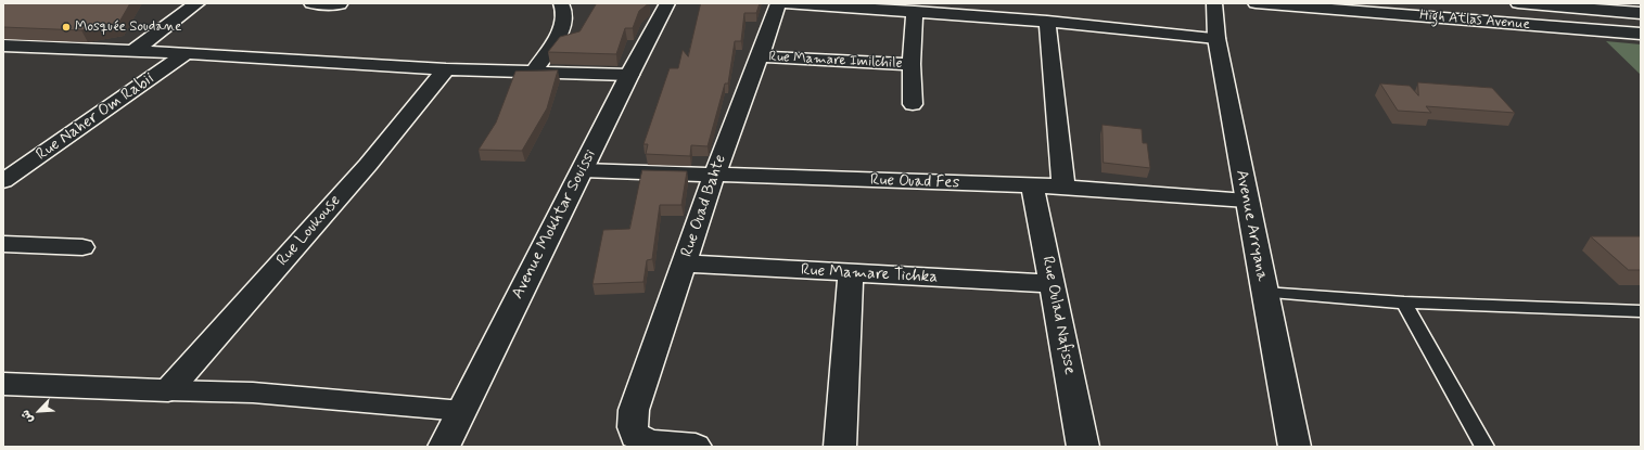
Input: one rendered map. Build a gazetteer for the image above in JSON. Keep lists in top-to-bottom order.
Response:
{
  "streets": {
    "street": [
      "High Atlas Avenue",
      "Rue Mamare Imilchile",
      "Rue Naher Om Rabii",
      "Rue Ouad Fes",
      "Rue Ouad Bahte",
      "Avenue Mokhtar Souissi",
      "Avenue Arryana",
      "Rue Loukouse",
      "Rue Mamare Tichka",
      "Rue Oulad Nafisse"
    ]
  },
  "crossings": [
    ["Rue Mamare Imilchile", "Rue Ouad Bahte"],
    ["Rue Ouad Fes", "Rue Ouad Bahte"],
    ["Rue Ouad Fes", "Avenue Mokhtar Souissi"],
    ["Rue Ouad Fes", "Avenue Arryana"],
    ["Rue Ouad Fes", "Rue Oulad Nafisse"],
    ["Rue Ouad Bahte", "Rue Mamare Tichka"],
    ["Rue Mamare Tichka", "Rue Oulad Nafisse"]
  ],
  "places": ["Mosquée Soudane"],
  "north": "bottom left"
}
